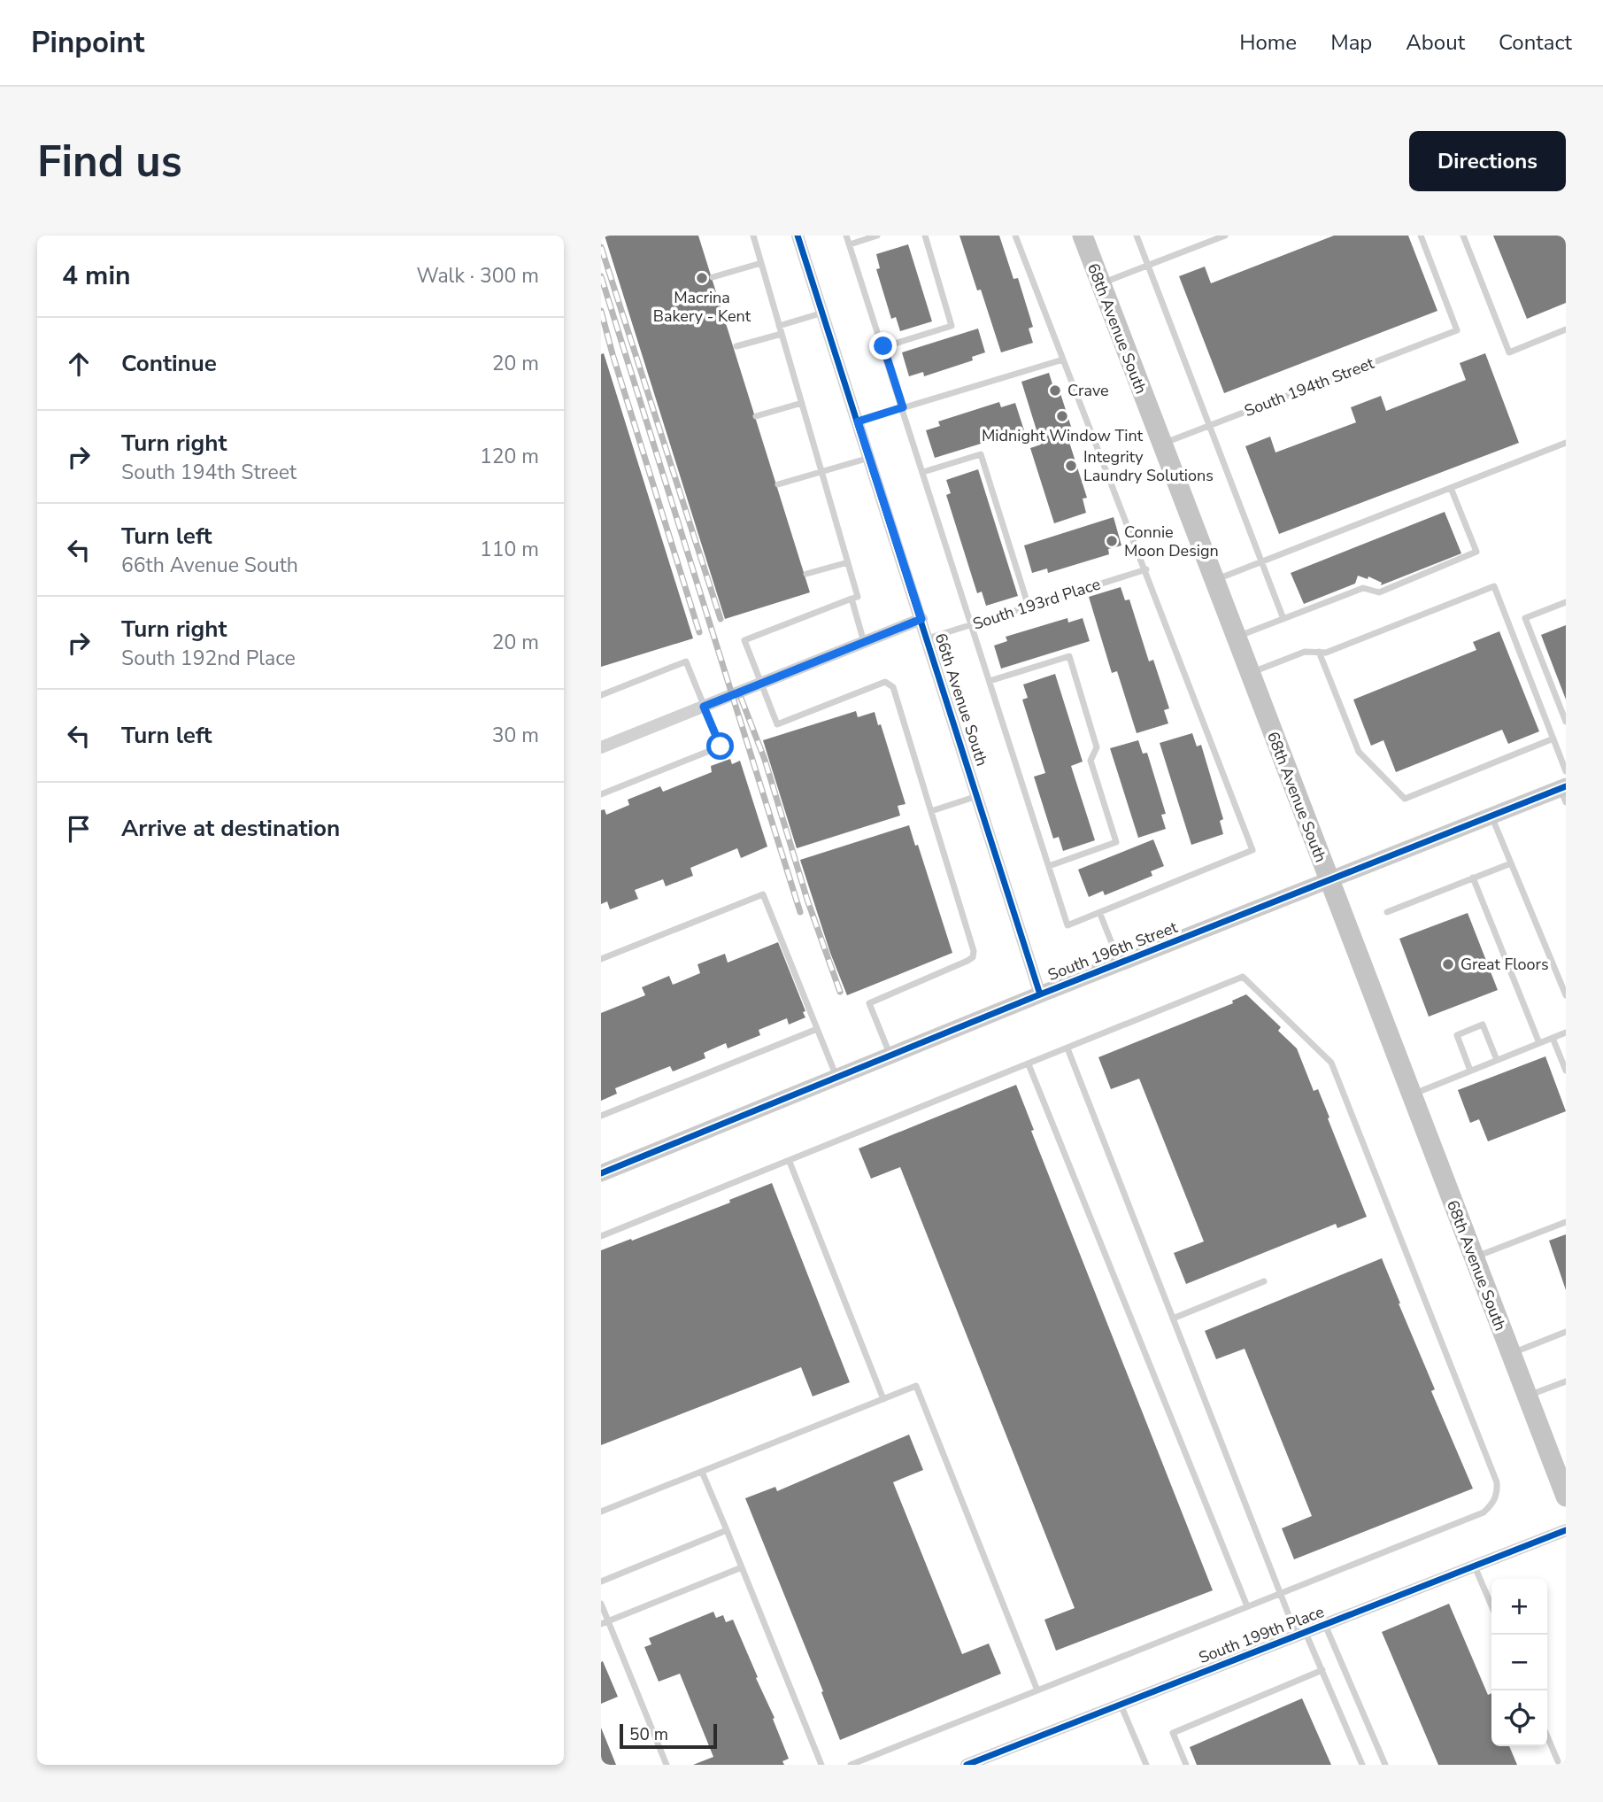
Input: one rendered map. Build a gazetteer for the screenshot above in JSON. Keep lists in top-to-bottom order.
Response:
{
  "streets": {
    "main road": ["68th Avenue South", "South 196th Street"],
    "street": ["66th Avenue South", "South 199th Place"],
    "lane": ["South 194th Street", "South 193rd Place"]
  },
  "crossings": [
    ["68th Avenue South", "South 194th Street"],
    ["68th Avenue South", "South 196th Street"],
    ["South 193rd Place", "66th Avenue South"],
    ["66th Avenue South", "South 196th Street"]
  ],
  "places": [
    "Macrina Bakery - Kent",
    "Crave",
    "Midnight Window Tint",
    "Integrity Laundry Solutions",
    "Connie Moon Design",
    "Great Floors"
  ],
  "scale_bar": "50 m",
  "page": {
    "header": "Pinpoint",
    "nav": [
      "Home",
      "Map",
      "About",
      "Contact"
    ],
    "buttons": "Directions",
    "title": "Find us",
    "heading": ["4 min", "Walk · 300 m"],
    "list": [
      ["Continue", "20 m"],
      ["Turn right", "South 194th Street", "120 m"],
      ["Turn left", "66th Avenue South", "110 m"],
      ["Turn right", "South 192nd Place", "20 m"],
      ["Turn left", "30 m"],
      "Arrive at destination"
    ],
    "map_buttons": ["+", "−"],
    "scale": "50 m"
  }
}
